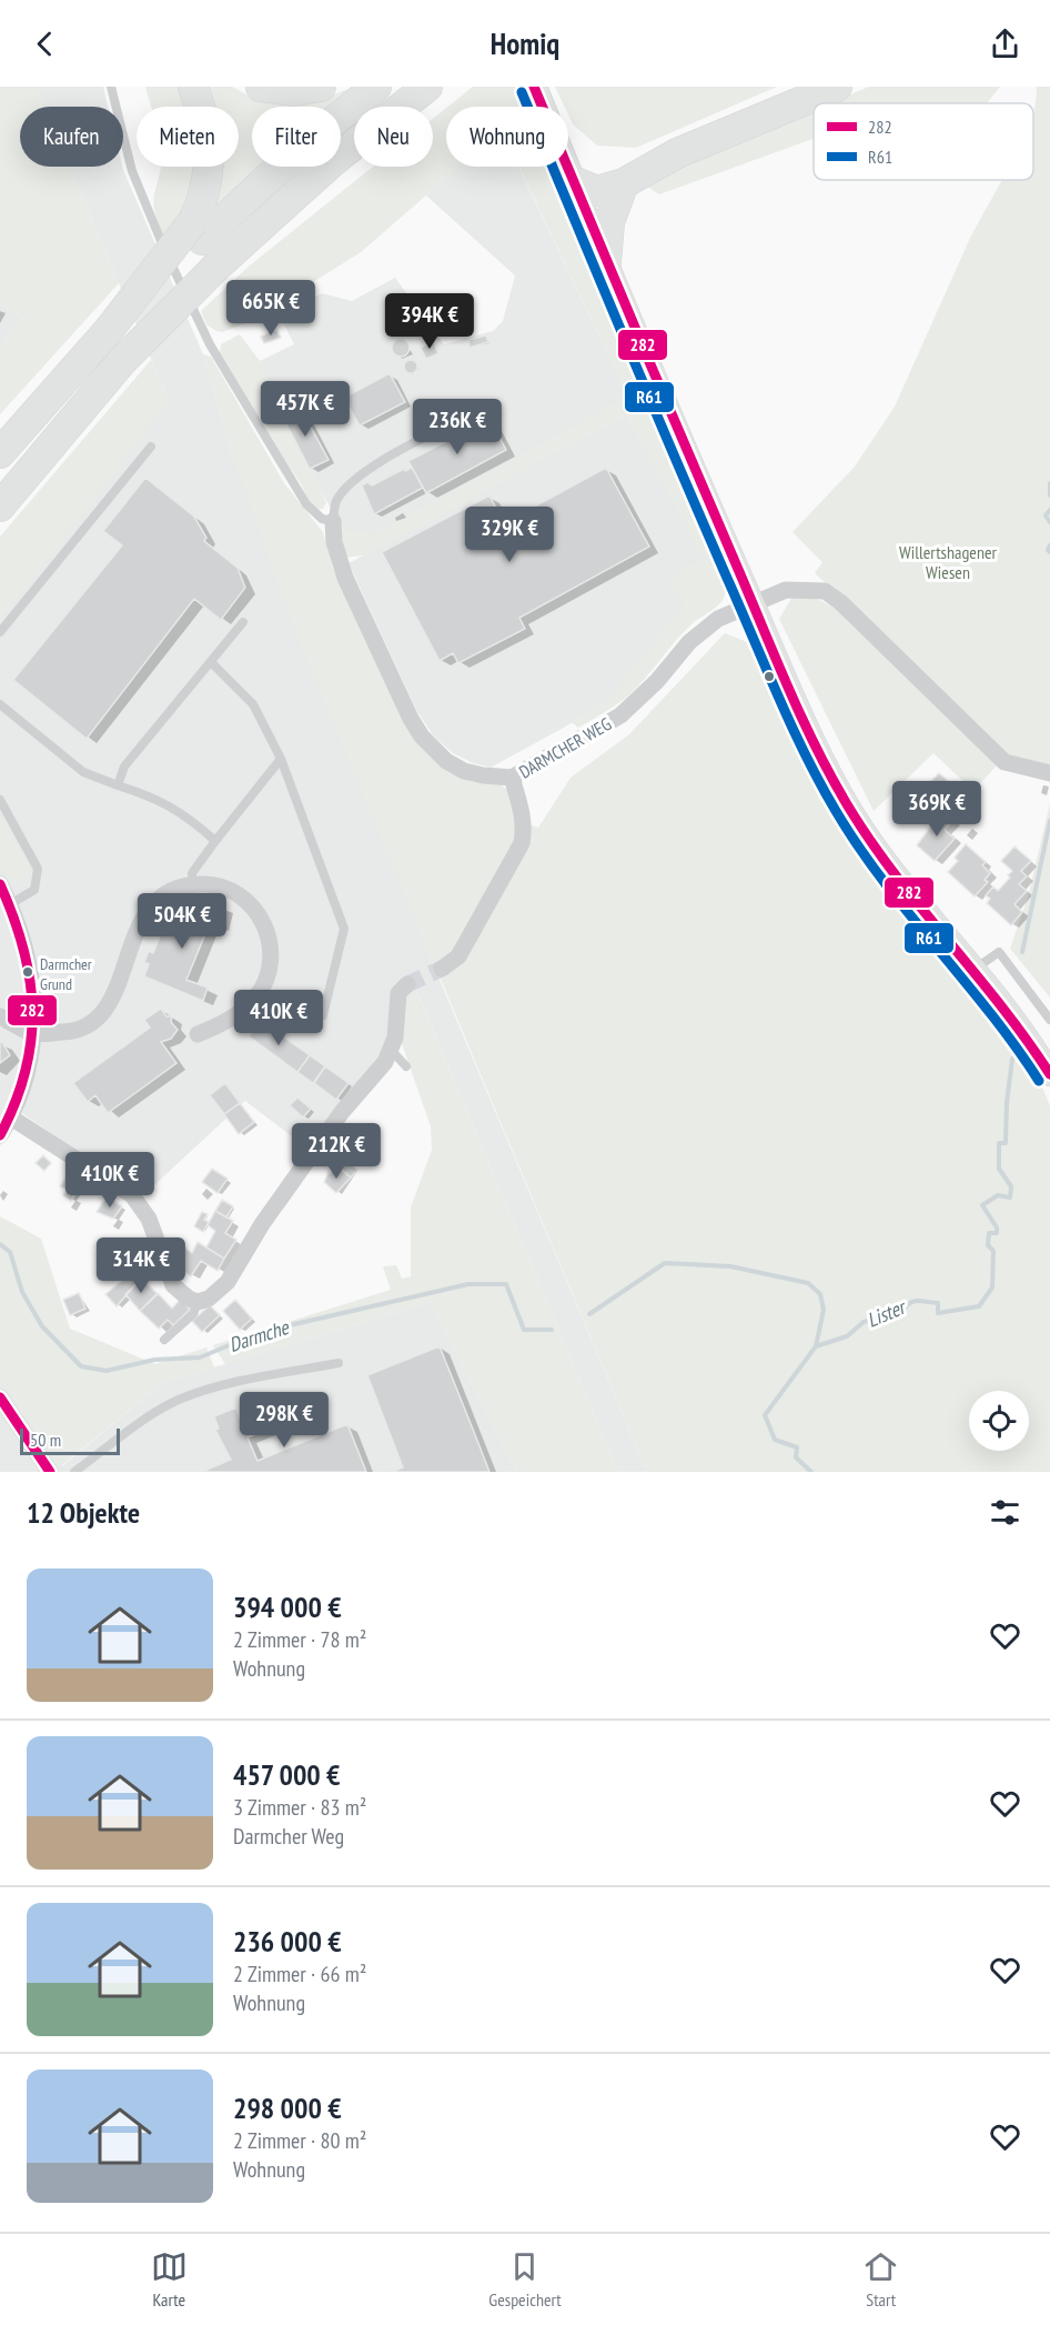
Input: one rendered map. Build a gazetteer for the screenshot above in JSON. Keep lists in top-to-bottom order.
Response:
{
  "streets": {
    "street": ["DARMCHER WEG"]
  },
  "water": ["Lister", "Darmche"],
  "parks": ["Willertshagener Wiesen"],
  "places": ["Darmcher Grund"],
  "lines": ["transit line 282", "transit line R61"],
  "legend": ["282", "R61"],
  "scale_bar": "50 m",
  "page": {
    "header": "Homiq",
    "chip": [
      "Kaufen",
      "Mieten",
      "Filter",
      "Neu",
      "Wohnung"
    ],
    "price": [
      "665K €",
      "394K €",
      "457K €",
      "236K €",
      "329K €",
      "369K €",
      "504K €",
      "410K €",
      "212K €",
      "410K €",
      "314K €",
      "298K €"
    ],
    "scale": "50 m",
    "heading": "12 Objekte",
    "list": [
      {
        "name": "394 000 €",
        "note": "2 Zimmer · 78 m² · Wohnung"
      },
      {
        "name": "457 000 €",
        "note": "3 Zimmer · 83 m² · Darmcher Weg"
      },
      {
        "name": "236 000 €",
        "note": "2 Zimmer · 66 m² · Wohnung"
      },
      {
        "name": "298 000 €",
        "note": "2 Zimmer · 80 m² · Wohnung"
      }
    ],
    "tabs": ["Karte", "Gespeichert", "Start"]
  }
}
